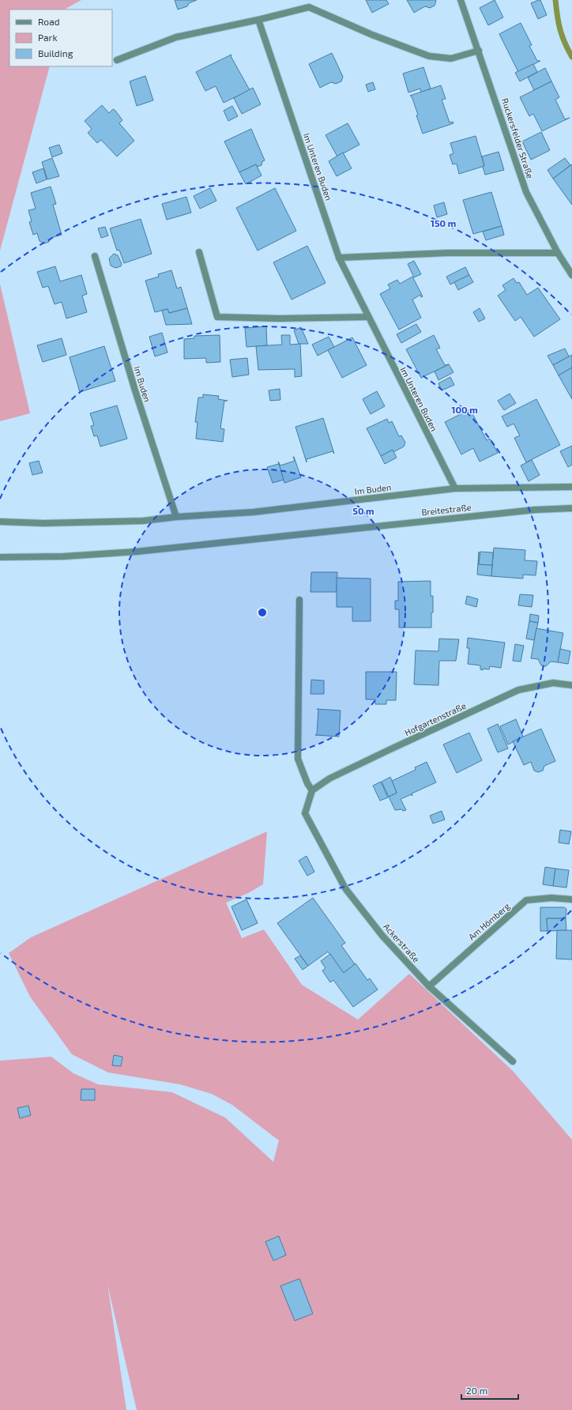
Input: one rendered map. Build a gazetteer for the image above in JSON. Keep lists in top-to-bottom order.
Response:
{
  "streets": {
    "street": [
      "Ruckersfelder Straße",
      "Im Unteren Buden",
      "Im Buden",
      "Breitestraße",
      "Hofgartenstraße",
      "Am Hömberg",
      "Ackerstraße"
    ]
  },
  "crossings": [
    ["Im Unteren Buden", "Im Buden"],
    ["Hofgartenstraße", "Ackerstraße"],
    ["Am Hömberg", "Ackerstraße"]
  ],
  "legend": ["Road", "Park", "Building"],
  "scale_bar": "20 m",
  "rings": ["150 m", "100 m", "50 m"]
}
